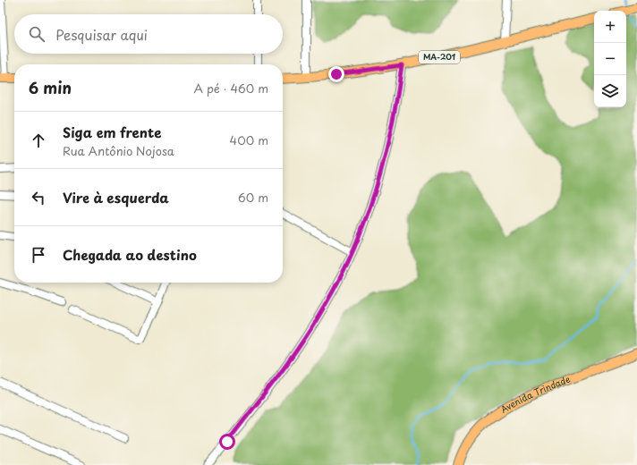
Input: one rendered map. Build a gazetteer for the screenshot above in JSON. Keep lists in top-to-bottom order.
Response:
{
  "streets": {
    "main road": ["MA-201", "Avenida Trindade"]
  },
  "page": {
    "map_buttons": ["+", "−"],
    "search": "Pesquisar aqui",
    "heading": ["6 min", "A pé · 460 m"],
    "list": [
      ["Siga em frente", "Rua Antônio Nojosa", "400 m"],
      ["Vire à esquerda", "60 m"],
      "Chegada ao destino"
    ]
  }
}
